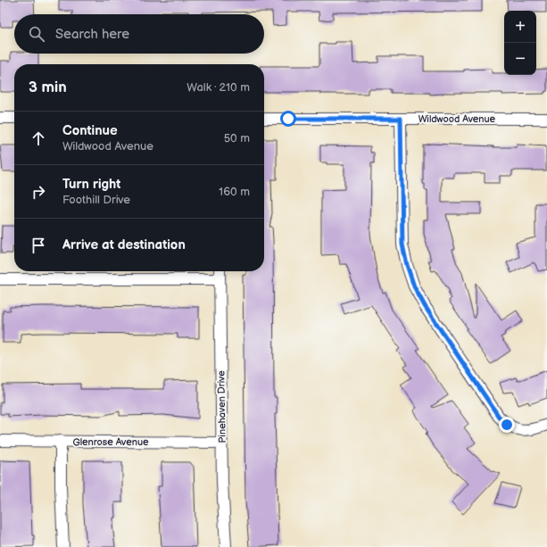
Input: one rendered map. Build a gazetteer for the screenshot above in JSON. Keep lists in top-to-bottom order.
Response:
{
  "streets": {
    "street": ["Wildwood Avenue", "Pinehaven Drive", "Glenrose Avenue"]
  },
  "crossings": [
    ["Pinehaven Drive", "Glenrose Avenue"]
  ],
  "page": {
    "map_buttons": ["+", "−"],
    "search": "Search here",
    "heading": ["3 min", "Walk · 210 m"],
    "list": [
      ["Continue", "Wildwood Avenue", "50 m"],
      ["Turn right", "Foothill Drive", "160 m"],
      "Arrive at destination"
    ]
  }
}
